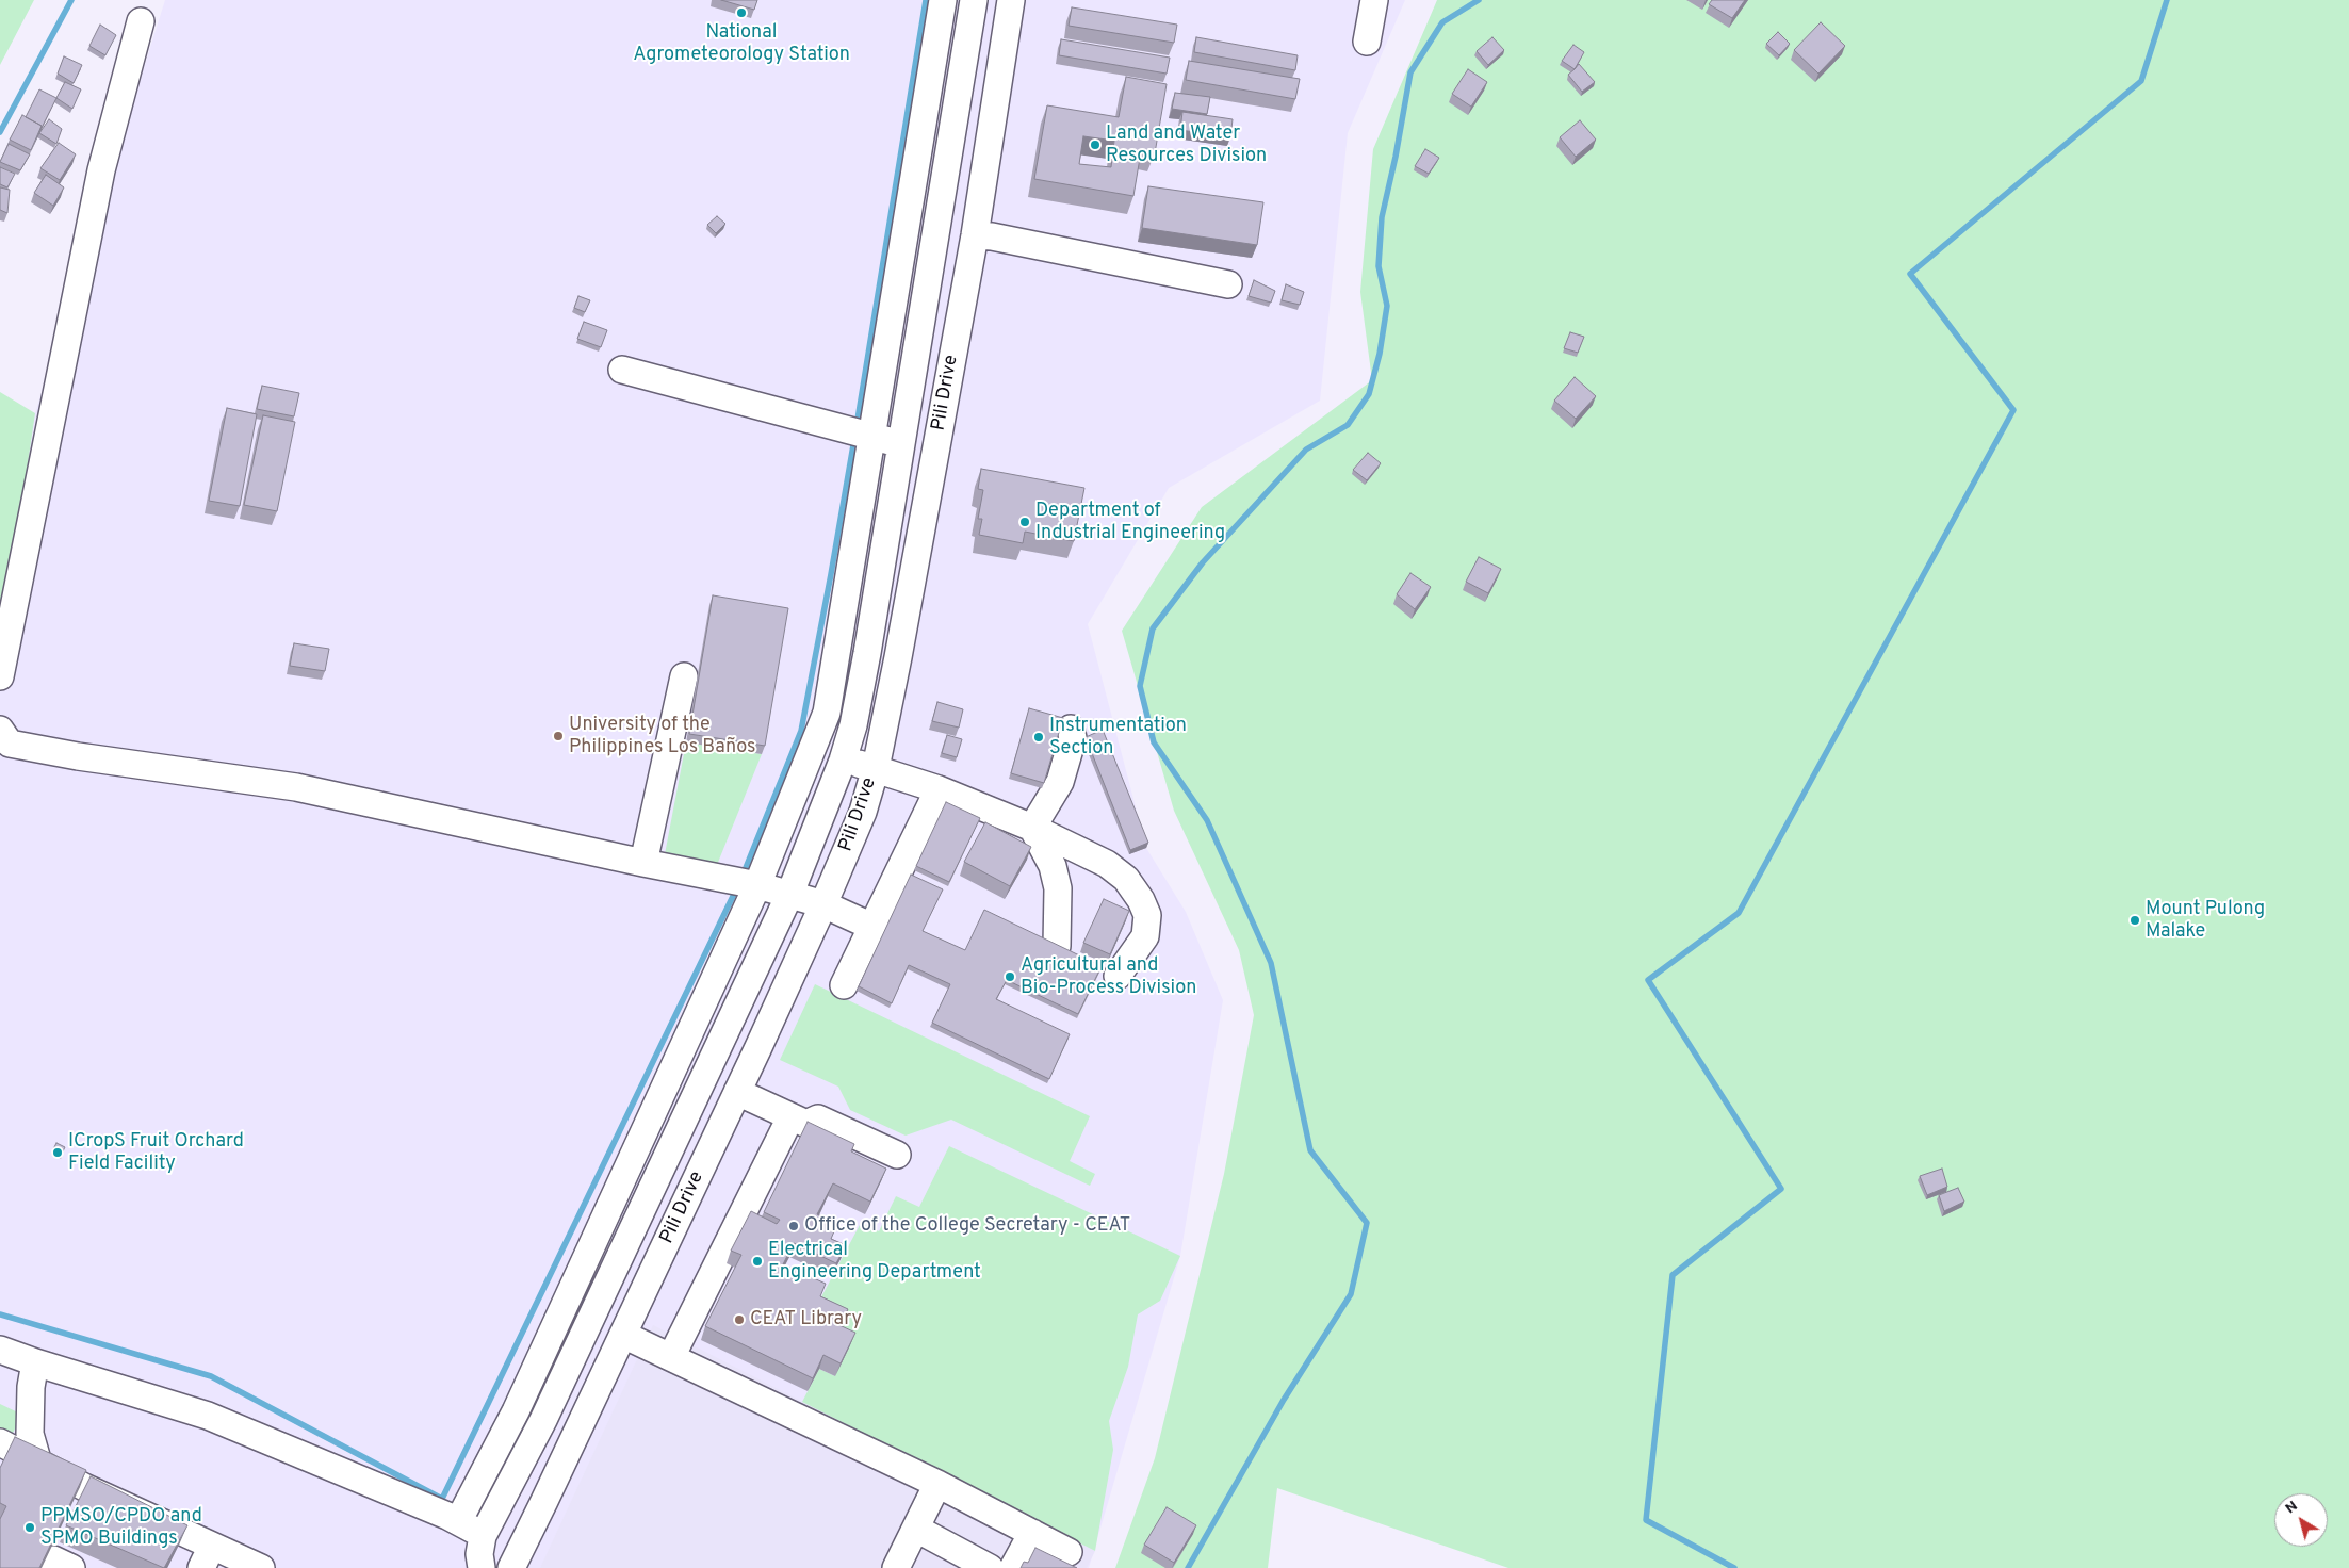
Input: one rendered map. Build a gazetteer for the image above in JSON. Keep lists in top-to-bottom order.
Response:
{
  "streets": {
    "street": ["Pili Drive"]
  },
  "places": [
    "National Agrometeorology Station",
    "Land and Water Resources Division",
    "Department of Industrial Engineering",
    "University of the Philippines Los Baños",
    "Instrumentation Section",
    "Mount Pulong Malake",
    "Agricultural and Bio-Process Division",
    "ICropS Fruit Orchard Field Facility",
    "Office of the College Secretary - CEAT",
    "Electrical Engineering Department",
    "CEAT Library",
    "PPMSO/CPDO and SPMO Buildings"
  ],
  "north": "top left"
}
